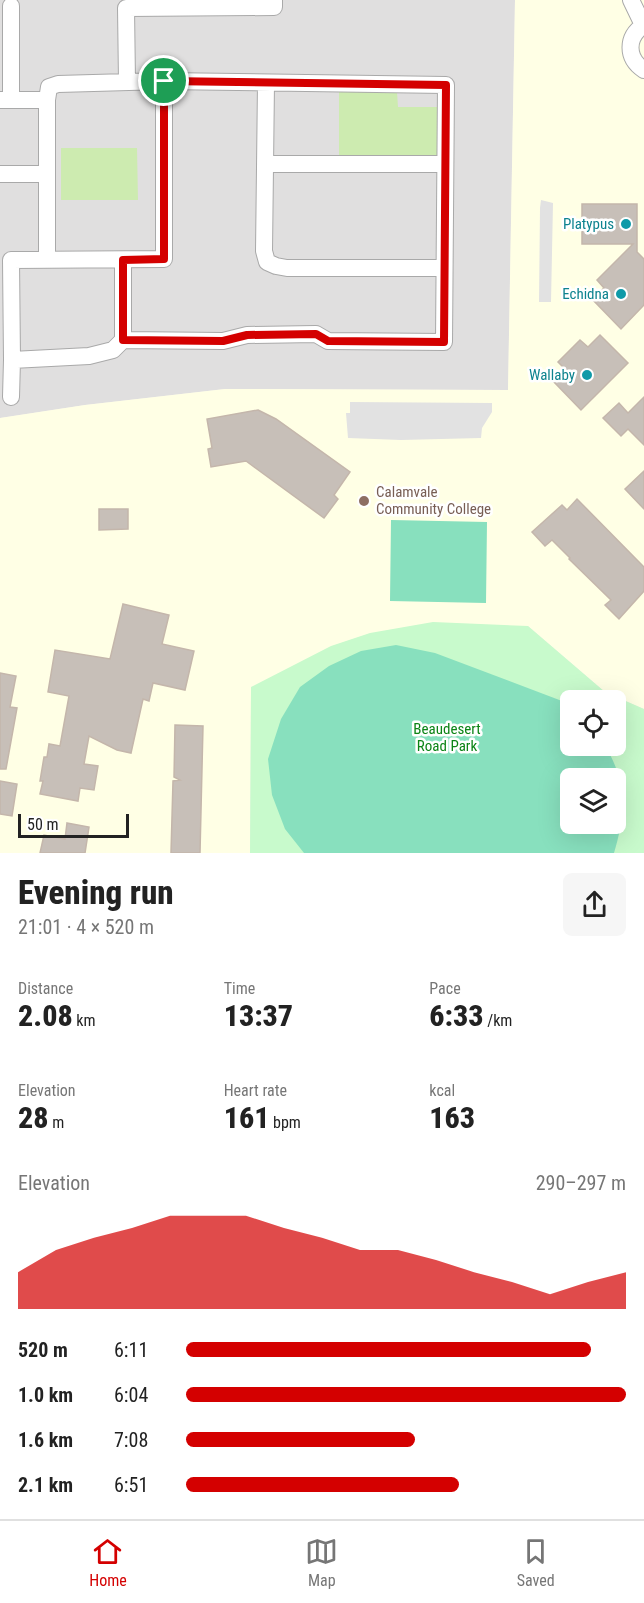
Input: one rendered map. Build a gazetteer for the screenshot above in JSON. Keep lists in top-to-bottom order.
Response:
{
  "parks": ["Beaudesert Road Park"],
  "places": [
    "Platypus",
    "Echidna",
    "Wallaby",
    "Calamvale Community College"
  ],
  "scale_bar": "50 m",
  "page": {
    "scale": "50 m",
    "heading": ["Evening run", "21:01 · 4 × 520 m"],
    "stats": [
      ["Distance", "2.08 km"],
      ["Time", "13:37"],
      ["Pace", "6:33 /km"],
      ["Elevation", "28 m"],
      ["Heart rate", "161 bpm"],
      ["kcal", "163"]
    ],
    "chart": ["Elevation", "290–297 m"],
    "list": [
      {
        "name": "520 m",
        "note": "6:11"
      },
      {
        "name": "1.0 km",
        "note": "6:04"
      },
      {
        "name": "1.6 km",
        "note": "7:08"
      },
      {
        "name": "2.1 km",
        "note": "6:51"
      }
    ],
    "tabs": ["Home", "Map", "Saved"]
  }
}
